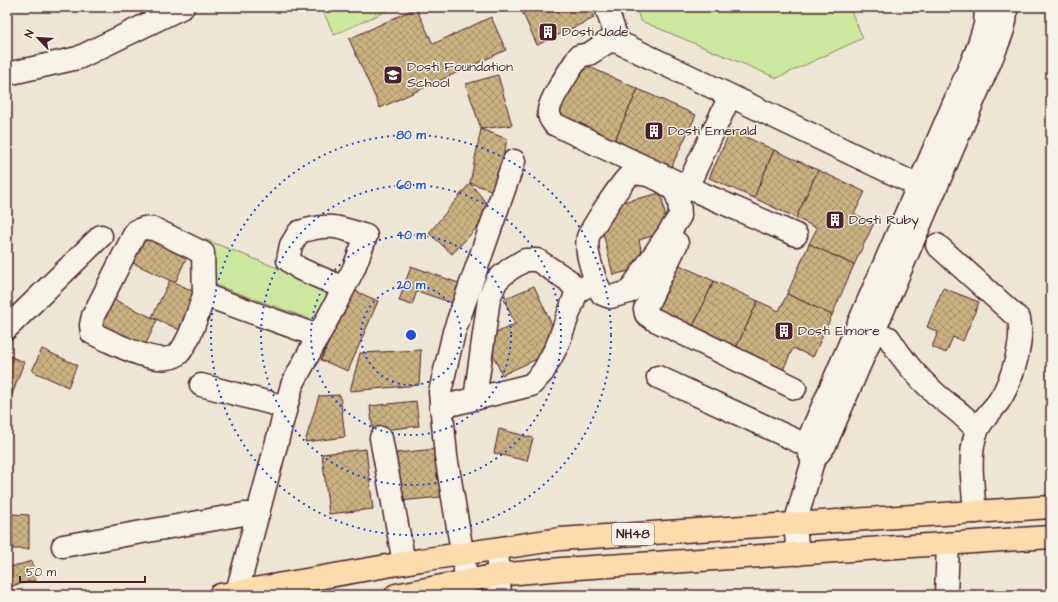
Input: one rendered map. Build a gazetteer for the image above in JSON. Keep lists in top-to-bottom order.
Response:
{
  "streets": {
    "highway": ["NH48"]
  },
  "places": {
    "building": [
      "Dosti Jade",
      "Dosti Emerald",
      "Dosti Ruby",
      "Dosti Elmore"
    ],
    "school or university": ["Dosti Foundation School"]
  },
  "scale_bar": "50 m",
  "north": "top left",
  "rings": [
    "80 m",
    "60 m",
    "40 m",
    "20 m"
  ]
}
